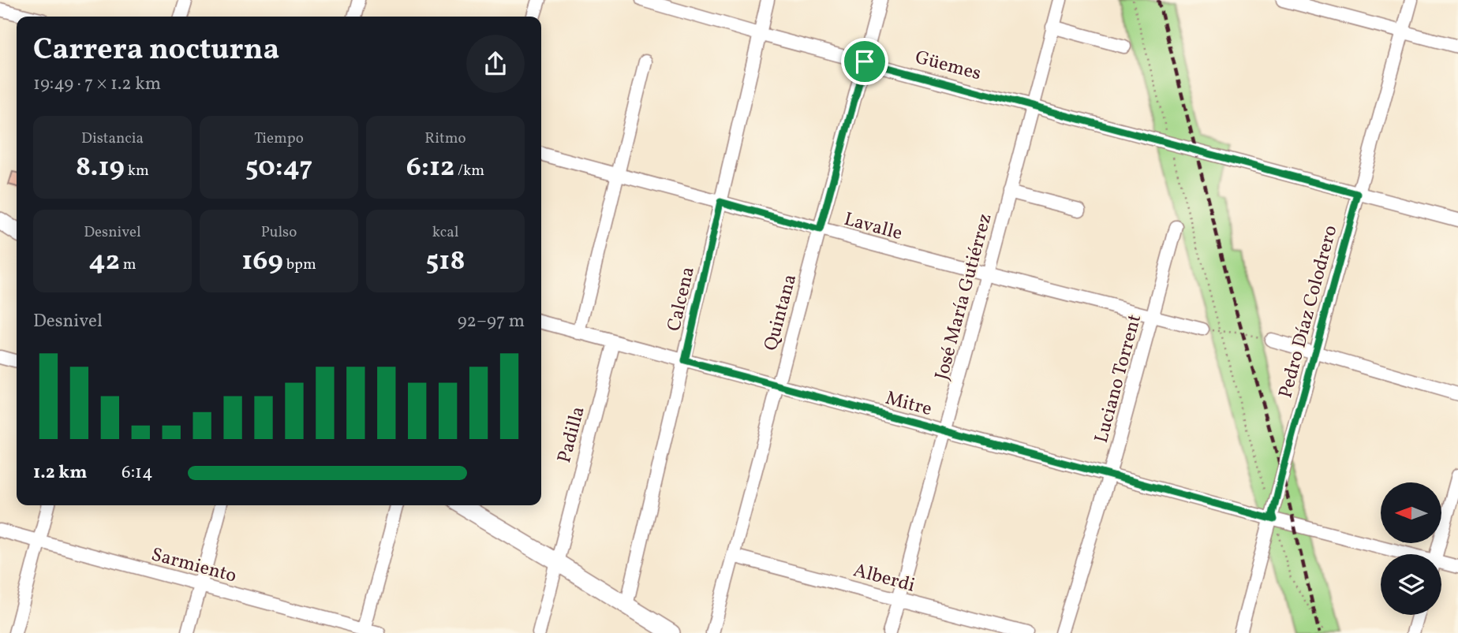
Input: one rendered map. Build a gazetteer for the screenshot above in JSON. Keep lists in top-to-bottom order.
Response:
{
  "streets": {
    "street": [
      "Güemes",
      "Lavalle",
      "José María Gutiérrez",
      "Calcena",
      "Pedro Díaz Colodrero",
      "Quintana",
      "Luciano Torrent",
      "Mitre",
      "Padilla",
      "Sarmiento",
      "Alberdi"
    ]
  },
  "crossings": [
    ["Güemes", "José María Gutiérrez"],
    ["Güemes", "Calcena"],
    ["Güemes", "Pedro Díaz Colodrero"],
    ["Güemes", "Quintana"],
    ["Lavalle", "José María Gutiérrez"],
    ["Lavalle", "Calcena"],
    ["Lavalle", "Quintana"],
    ["Lavalle", "Luciano Torrent"],
    ["José María Gutiérrez", "Mitre"],
    ["José María Gutiérrez", "Alberdi"],
    ["Calcena", "Mitre"],
    ["Pedro Díaz Colodrero", "Mitre"],
    ["Quintana", "Mitre"],
    ["Quintana", "Alberdi"],
    ["Luciano Torrent", "Mitre"],
    ["Mitre", "Padilla"]
  ],
  "north": "left",
  "page": {
    "heading": ["Carrera nocturna", "19:49 · 7 × 1.2 km"],
    "stats": [
      ["Distancia", "8.19 km"],
      ["Tiempo", "50:47"],
      ["Ritmo", "6:12 /km"],
      ["Desnivel", "42 m"],
      ["Pulso", "169 bpm"],
      ["kcal", "518"]
    ],
    "chart": ["Desnivel", "92–97 m"],
    "list": [
      {
        "name": "1.2 km",
        "note": "6:14"
      }
    ]
  }
}
